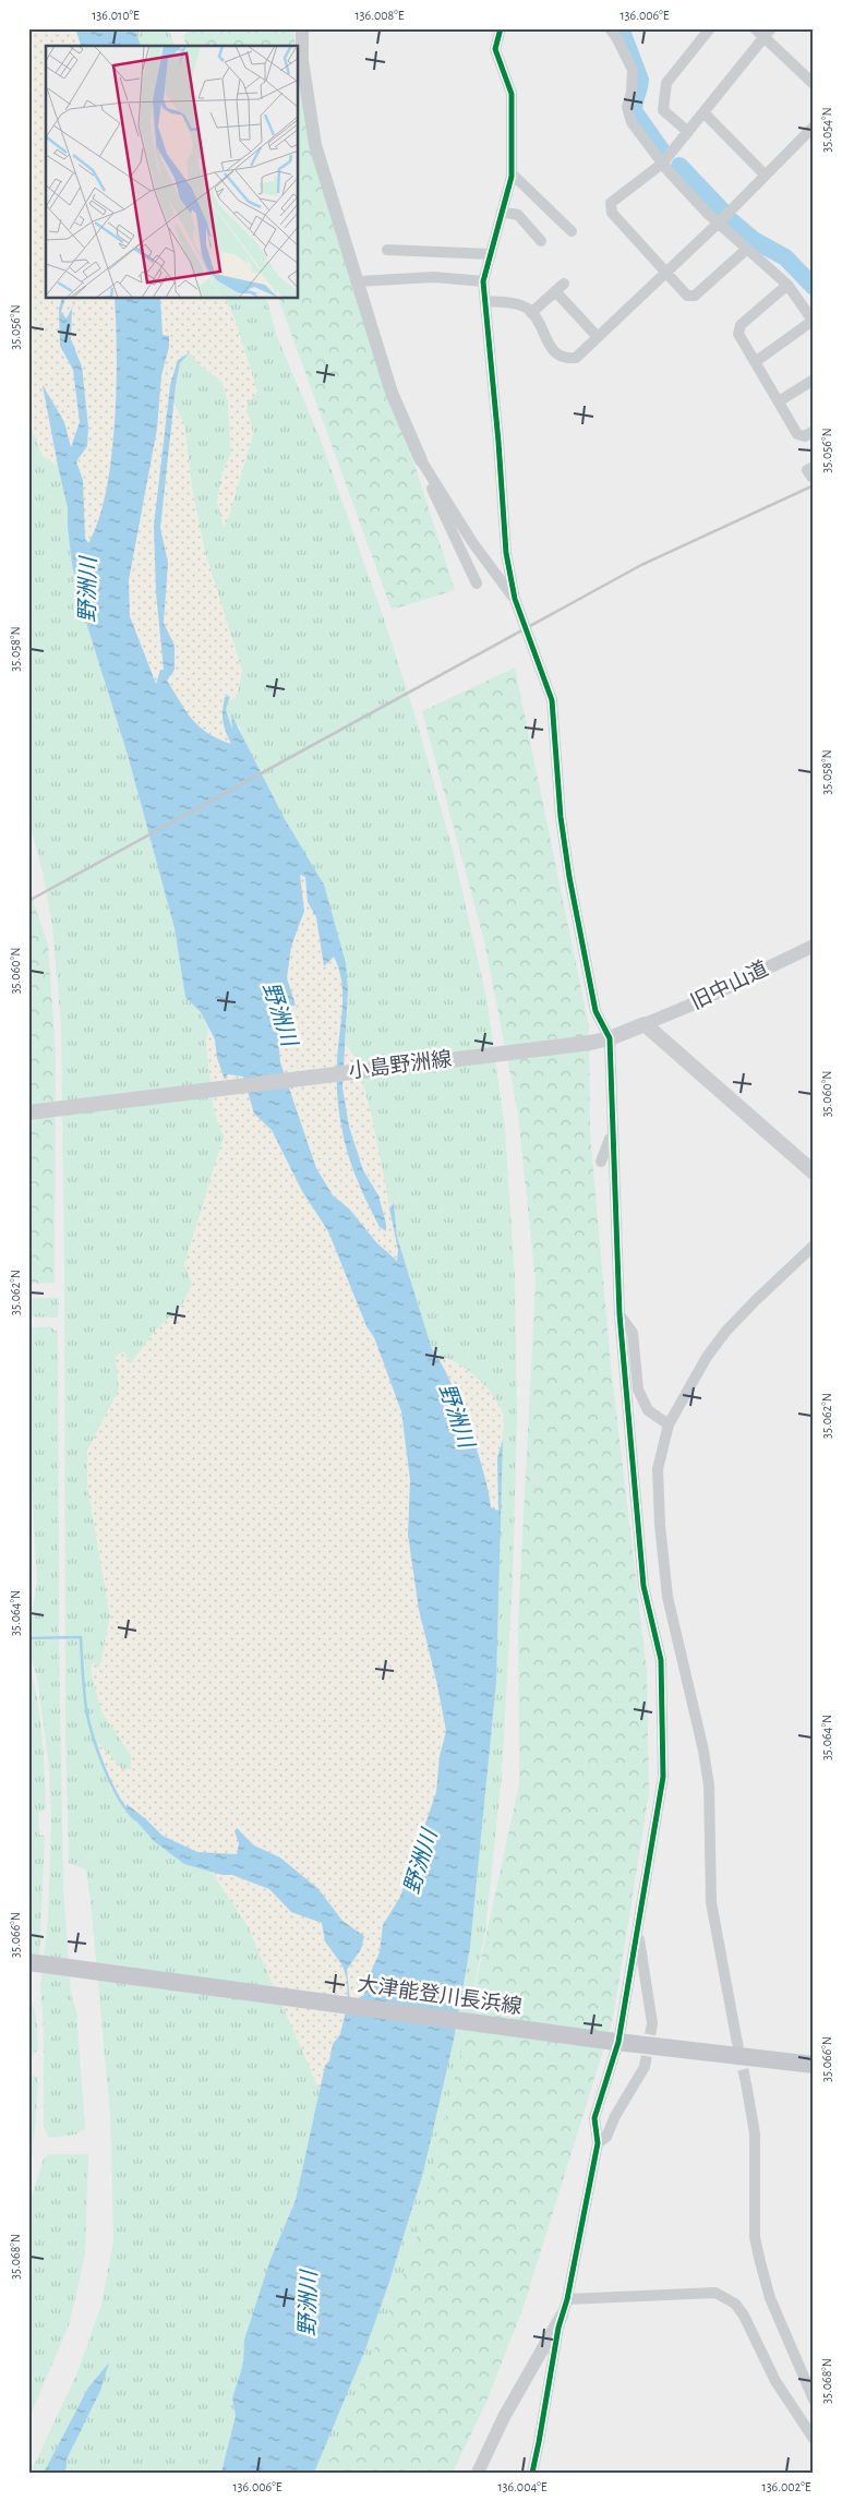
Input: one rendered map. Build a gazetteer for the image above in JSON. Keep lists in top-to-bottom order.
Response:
{
  "streets": {
    "main road": ["小島野洲線", "大津能登川長浜線"],
    "street": ["旧中山道"]
  },
  "crossings": [
    ["旧中山道", "小島野洲線"]
  ],
  "water": ["野洲川"],
  "coordinates": [
    "136.010°E",
    "136.008°E",
    "136.006°E",
    "35.054°N",
    "35.056°N",
    "35.058°N",
    "35.060°N",
    "35.062°N",
    "35.064°N",
    "35.066°N",
    "35.068°N",
    "136.004°E",
    "136.002°E"
  ]
}
